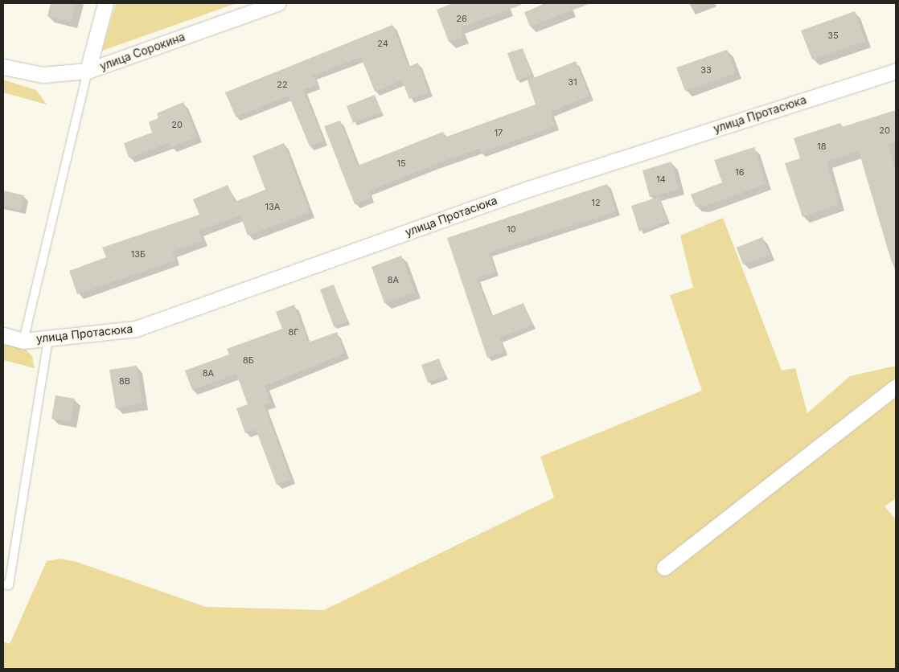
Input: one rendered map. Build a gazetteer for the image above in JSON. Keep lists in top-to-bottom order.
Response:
{
  "streets": {
    "street": ["улица Сорокина", "улица Протасюка"]
  },
  "house_numbers": [
    "26",
    "35",
    "24",
    "33",
    "31",
    "22",
    "20",
    "20",
    "17",
    "18",
    "15",
    "16",
    "14",
    "12",
    "13А",
    "10",
    "13Б",
    "8А",
    "8Г",
    "8Б",
    "8А",
    "8В"
  ]
}
